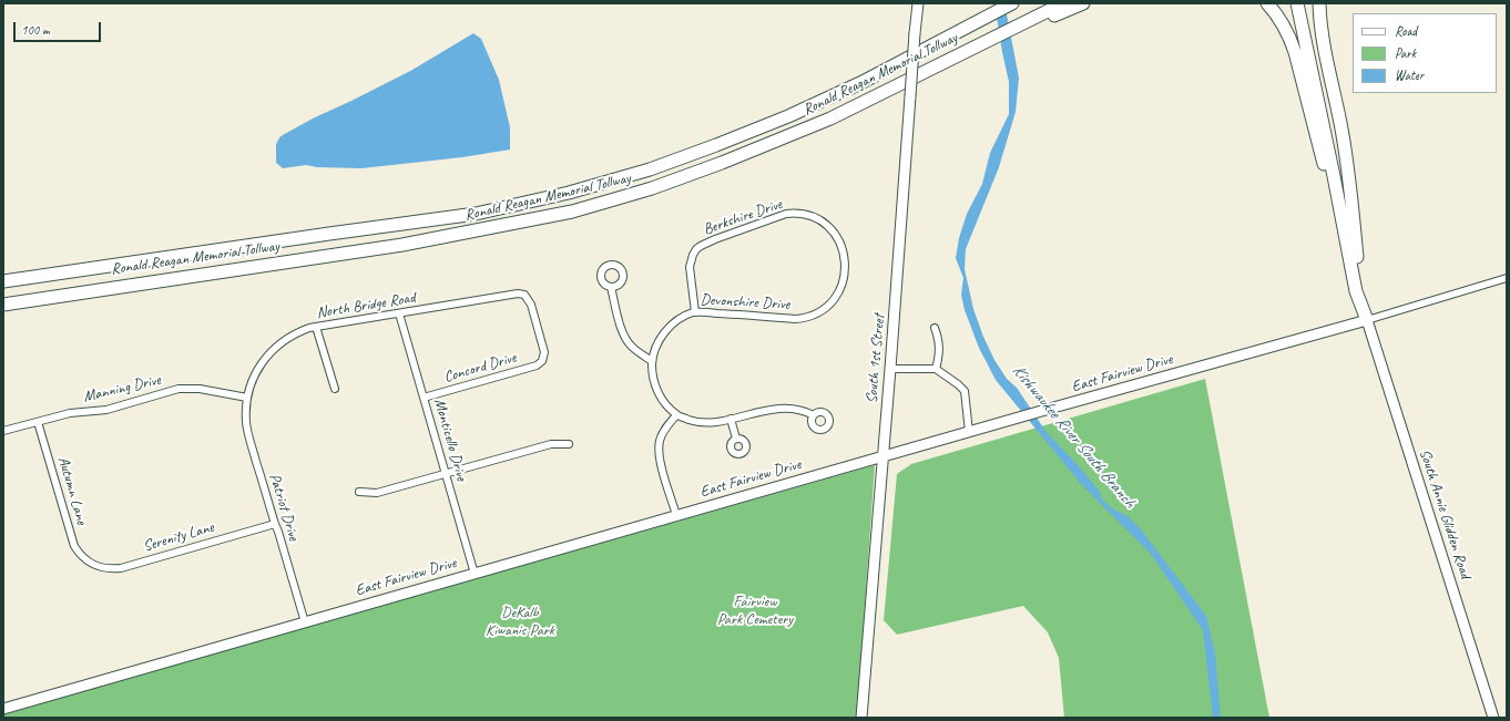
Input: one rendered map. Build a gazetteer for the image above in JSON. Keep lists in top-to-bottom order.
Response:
{
  "streets": {
    "highway": ["Ronald Reagan Memorial Tollway"],
    "street": [
      "Berkshire Drive",
      "Devonshire Drive",
      "North Bridge Road",
      "South 1st Street",
      "Concord Drive",
      "East Fairview Drive",
      "Manning Drive",
      "Monticello Drive",
      "Autumn Lane",
      "Patriot Drive",
      "South Annie Glidden Road",
      "Serenity Lane"
    ]
  },
  "crossings": [
    ["Berkshire Drive", "Devonshire Drive"],
    ["North Bridge Road", "Concord Drive"],
    ["North Bridge Road", "Manning Drive"],
    ["North Bridge Road", "Monticello Drive"],
    ["North Bridge Road", "Patriot Drive"],
    ["South 1st Street", "East Fairview Drive"],
    ["Concord Drive", "Monticello Drive"],
    ["East Fairview Drive", "Monticello Drive"],
    ["East Fairview Drive", "Patriot Drive"],
    ["East Fairview Drive", "South Annie Glidden Road"],
    ["Manning Drive", "Autumn Lane"],
    ["Manning Drive", "Patriot Drive"],
    ["Autumn Lane", "Serenity Lane"],
    ["Patriot Drive", "Serenity Lane"]
  ],
  "water": ["Kishwaukee River South Branch"],
  "parks": ["Fairview Park Cemetery", "DeKalb Kiwanis Park"],
  "legend": ["Road", "Park", "Water"],
  "scale_bar": "100 m"
}
